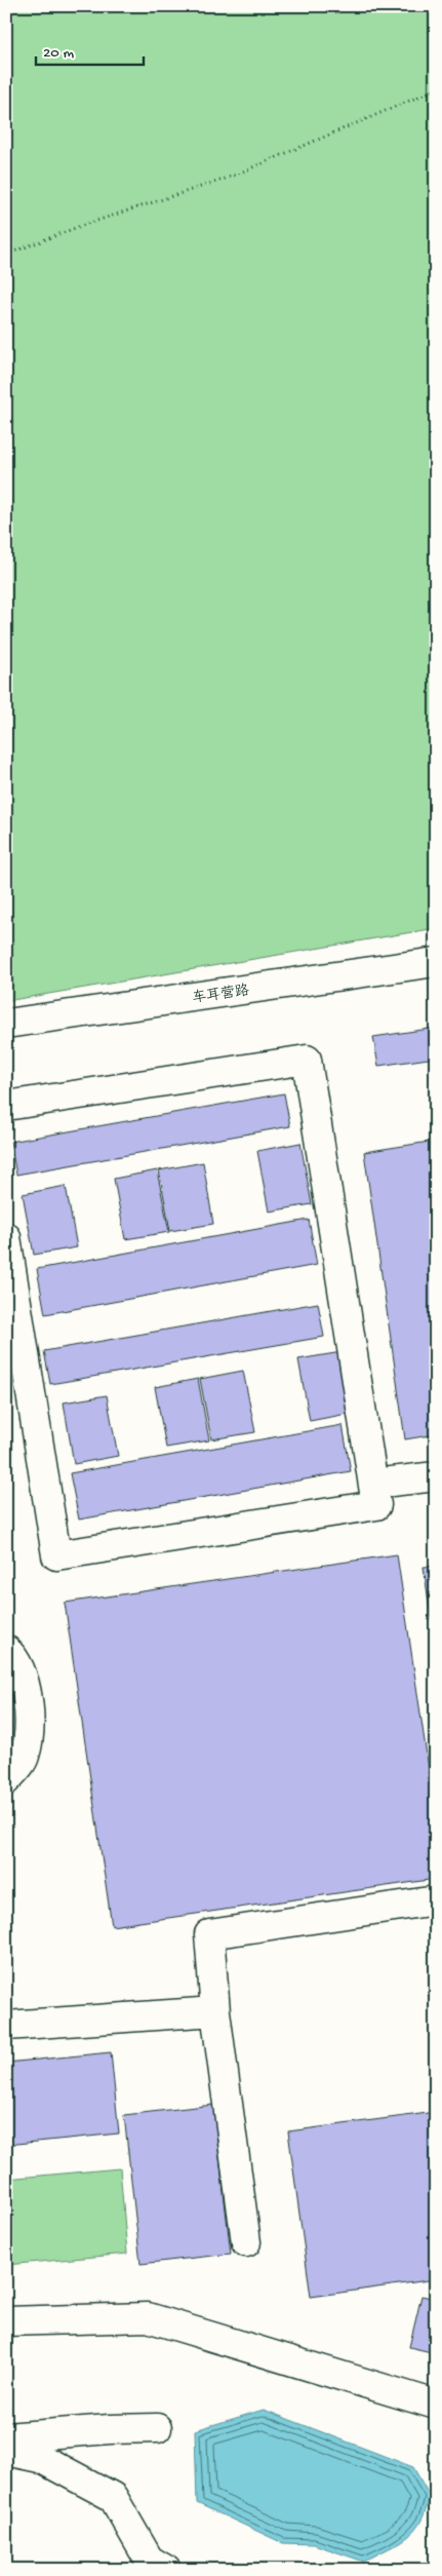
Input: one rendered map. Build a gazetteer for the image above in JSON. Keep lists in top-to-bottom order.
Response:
{
  "streets": {
    "street": ["车耳营路"]
  },
  "scale_bar": "20 m"
}
